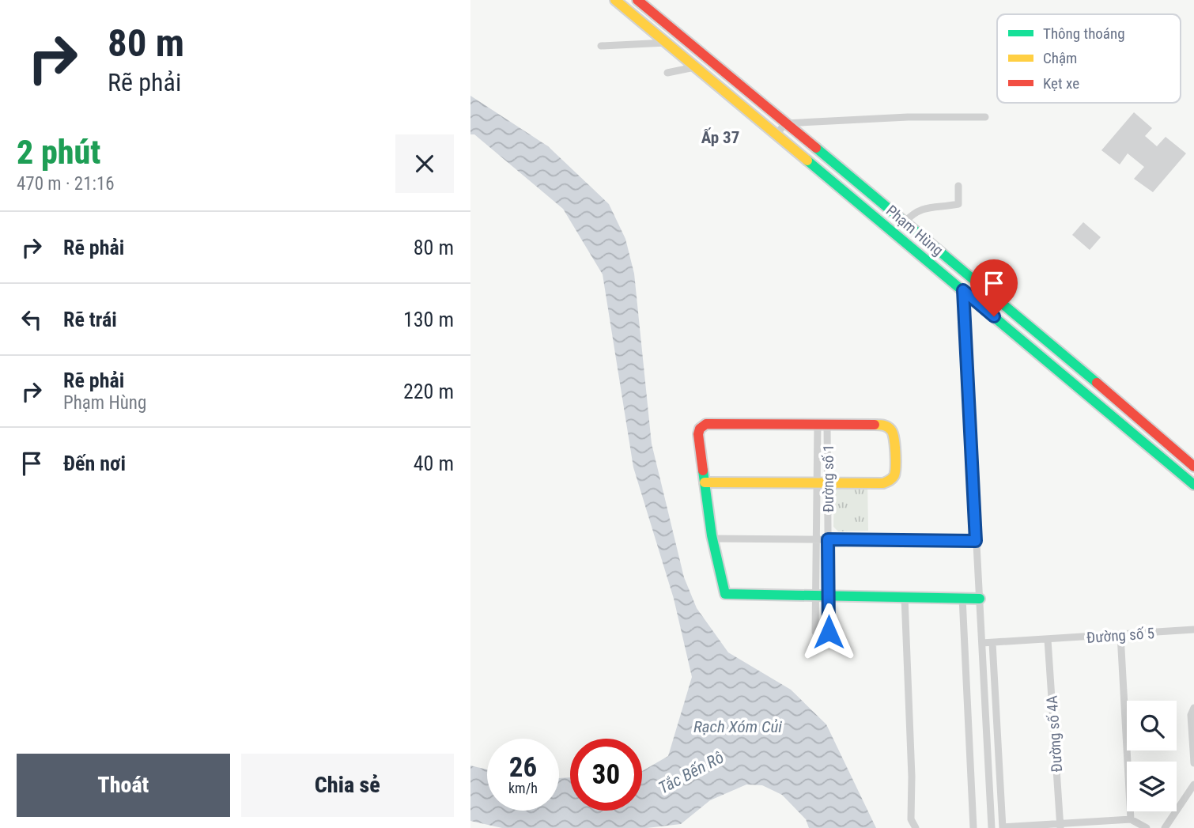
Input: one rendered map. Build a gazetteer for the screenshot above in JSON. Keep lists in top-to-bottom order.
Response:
{
  "streets": {
    "main road": ["Phạm Hùng"],
    "street": ["Đường số 1", "Đường số 5", "Đường số 4A"]
  },
  "crossings": [
    ["Đường số 5", "Đường số 4A"]
  ],
  "districts": ["Ấp 37"],
  "water": ["Rạch Xóm Củi", "Tắc Bến Rô"],
  "legend": ["Thông thoáng", "Chậm", "Kẹt xe"],
  "page": {
    "turn": ["80 m", "Rẽ phải"],
    "heading": ["2 phút", "470 m · 21:16"],
    "list": [
      {
        "name": "Rẽ phải",
        "value": "80 m"
      },
      {
        "name": "Rẽ trái",
        "value": "130 m"
      },
      {
        "name": "Rẽ phải",
        "note": "Phạm Hùng",
        "value": "220 m"
      },
      {
        "name": "Đến nơi",
        "value": "40 m"
      }
    ],
    "speed": "26 km/h",
    "limit": "30",
    "buttons": ["Thoát", "Chia sẻ"]
  }
}
